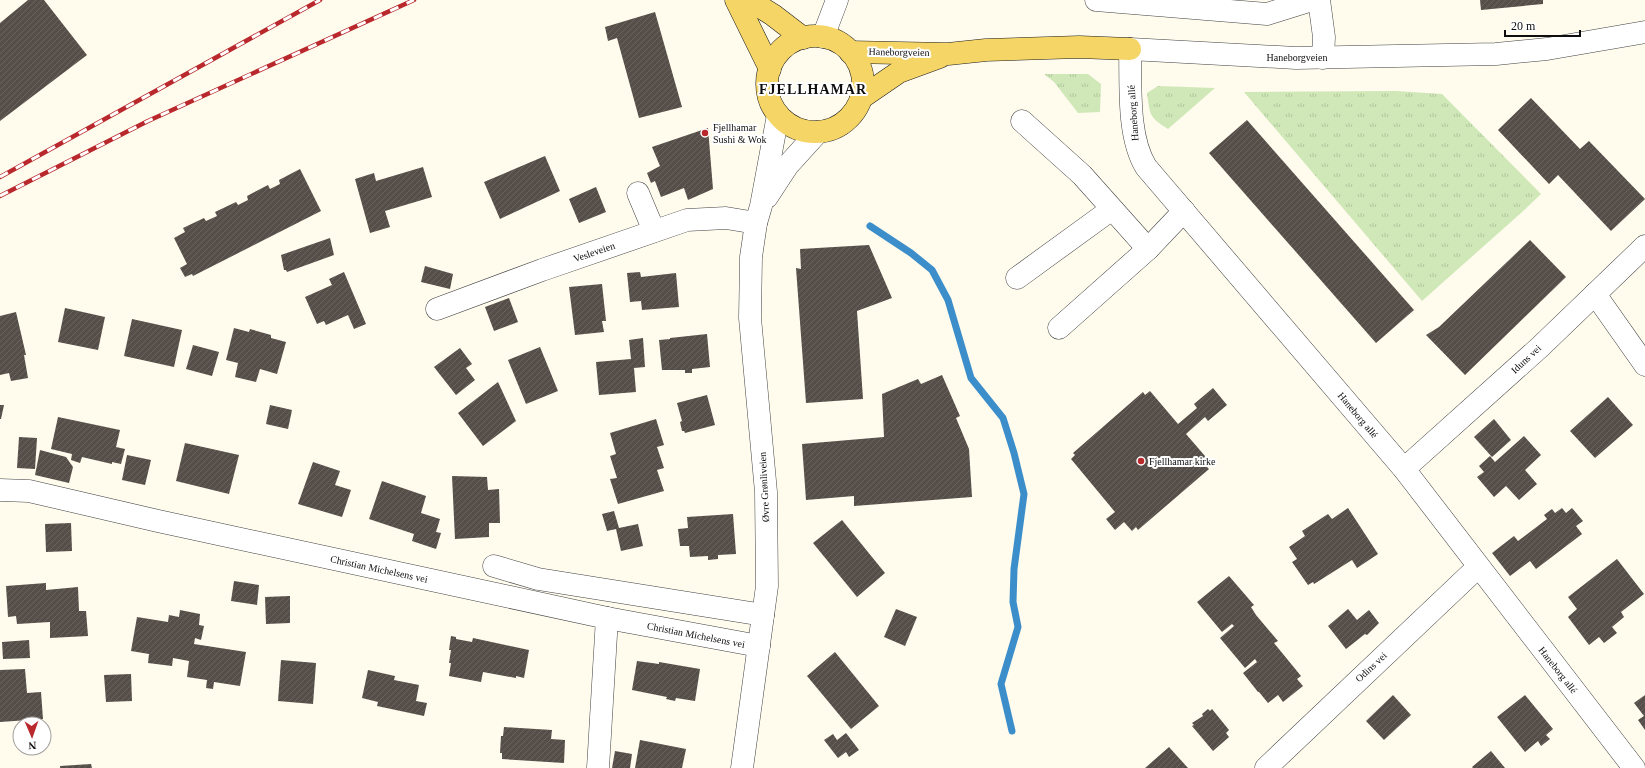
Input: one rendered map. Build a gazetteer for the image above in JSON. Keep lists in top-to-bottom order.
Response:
{
  "streets": {
    "main road": ["Haneborgveien"],
    "street": [
      "Haneborg allé",
      "Vesleveien",
      "Iduns vei",
      "Øvre Grønliveien",
      "Christian Michelsens vei",
      "Odins vei"
    ]
  },
  "crossings": [
    ["Haneborgveien", "Haneborg allé"],
    ["Haneborgveien", "Øvre Grønliveien"],
    ["Haneborg allé", "Iduns vei"],
    ["Haneborg allé", "Odins vei"],
    ["Vesleveien", "Øvre Grønliveien"],
    ["Øvre Grønliveien", "Christian Michelsens vei"]
  ],
  "districts": ["FJELLHAMAR"],
  "places": ["Fjellhamar Sushi & Wok", "Fjellhamar kirke"],
  "scale_bar": "20 m",
  "north": "bottom"
}
